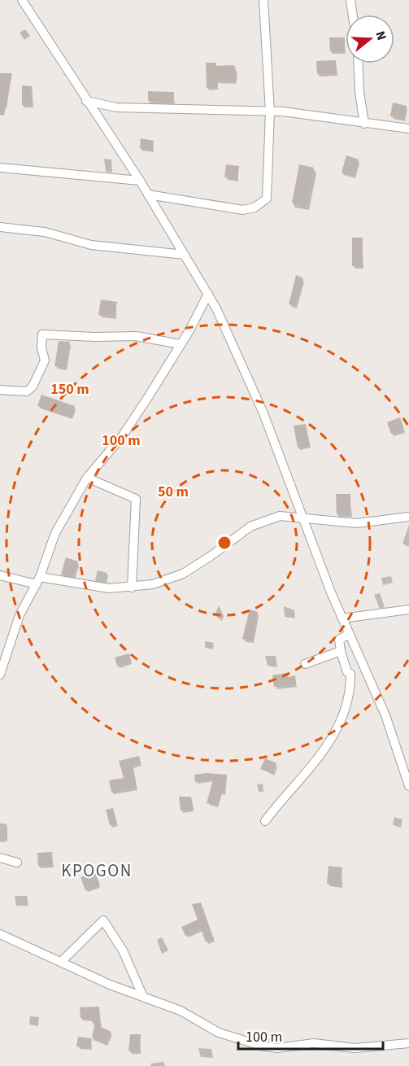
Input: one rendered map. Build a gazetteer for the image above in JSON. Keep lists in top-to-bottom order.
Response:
{
  "districts": ["KPOGON"],
  "scale_bar": "100 m",
  "north": "right",
  "rings": ["150 m", "100 m", "50 m"]
}
